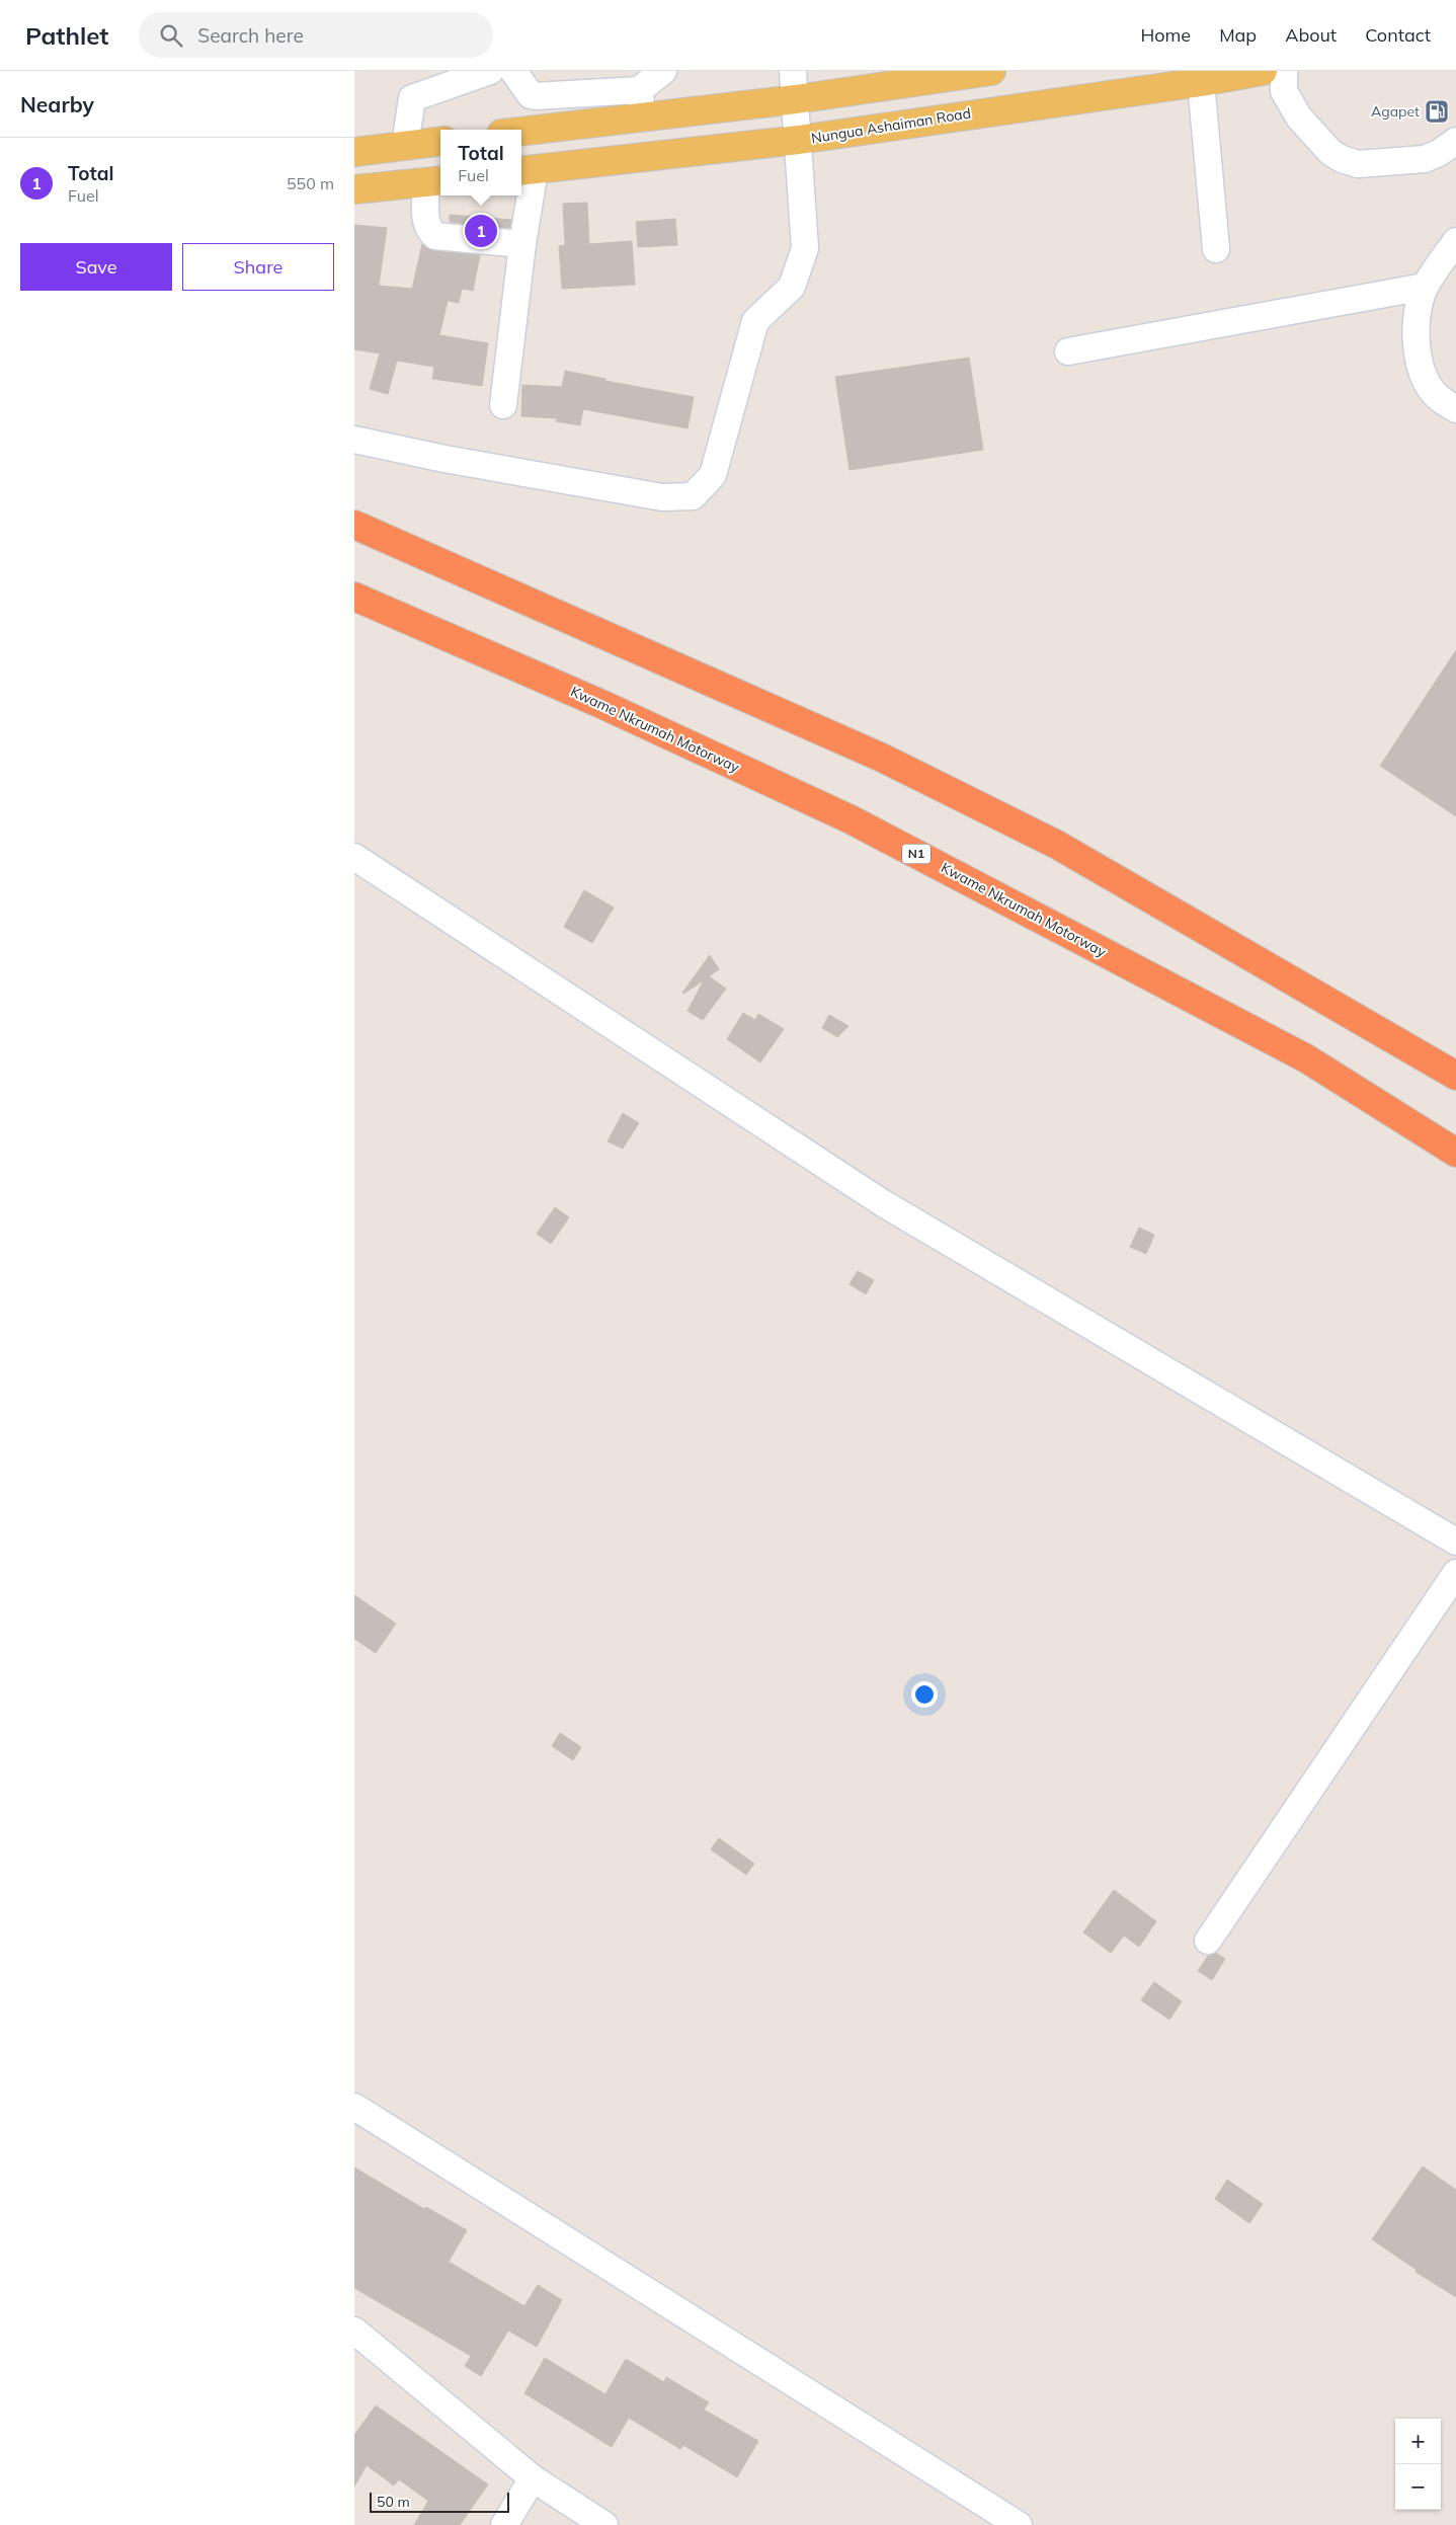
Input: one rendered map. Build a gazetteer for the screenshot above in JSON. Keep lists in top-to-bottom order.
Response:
{
  "streets": {
    "highway": ["Kwame Nkrumah Motorway", "N1"],
    "main road": ["Nungua Ashaiman Road"]
  },
  "places": {
    "fuel station": ["Agapet"]
  },
  "scale_bar": "50 m",
  "page": {
    "header": "Pathlet",
    "search": "Search here",
    "nav": [
      "Home",
      "Map",
      "About",
      "Contact"
    ],
    "heading": "Nearby",
    "popup": ["Total", "Fuel"],
    "list": [
      {
        "mark": "1",
        "name": "Total",
        "note": "Fuel",
        "value": "550 m"
      }
    ],
    "pins": "1",
    "buttons": ["Save", "Share"],
    "map_buttons": ["+", "−"],
    "scale": "50 m"
  }
}
